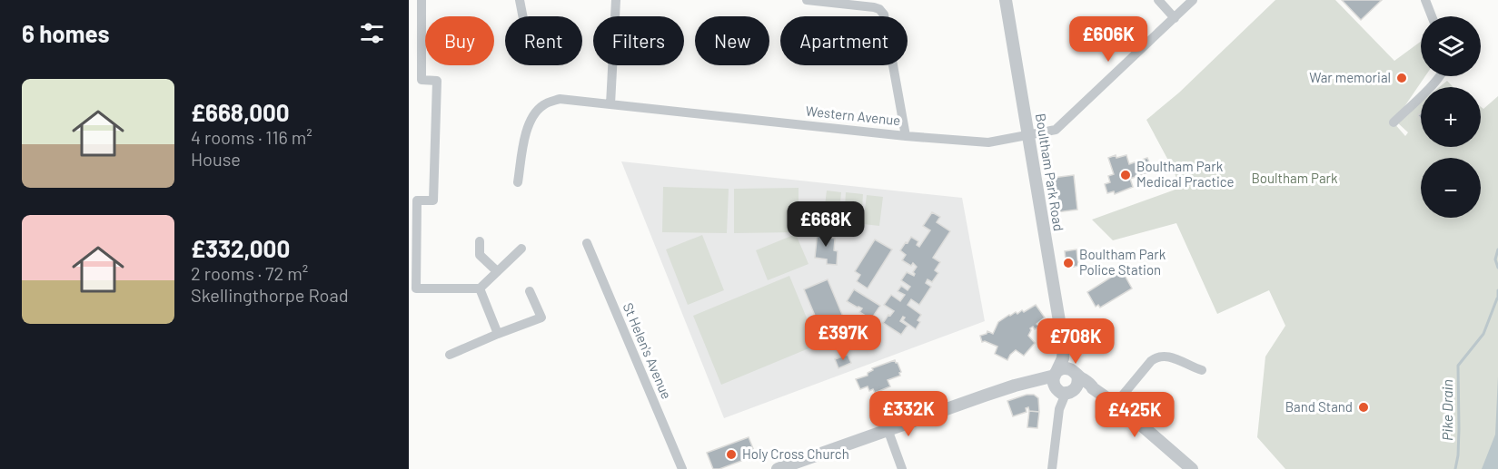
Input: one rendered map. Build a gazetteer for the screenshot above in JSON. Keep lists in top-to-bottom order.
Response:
{
  "streets": {
    "street": ["Western Avenue", "Boultham Park Road", "St Helen's Avenue"]
  },
  "crossings": [
    ["Western Avenue", "Boultham Park Road"]
  ],
  "water": ["Pike Drain"],
  "parks": ["Boultham Park"],
  "places": [
    "War memorial",
    "Boultham Park Medical Practice",
    "Boultham Park Police Station",
    "Band Stand",
    "Holy Cross Church"
  ],
  "page": {
    "heading": "6 homes",
    "map_buttons": ["+", "−"],
    "price": [
      "£606K",
      "£668K",
      "£397K",
      "£708K",
      "£332K",
      "£425K"
    ],
    "chip": [
      "Buy",
      "Rent",
      "Filters",
      "New",
      "Apartment"
    ],
    "list": [
      {
        "name": "£668,000",
        "note": "4 rooms · 116 m² · House"
      },
      {
        "name": "£332,000",
        "note": "2 rooms · 72 m² · Skellingthorpe Road"
      }
    ]
  }
}
